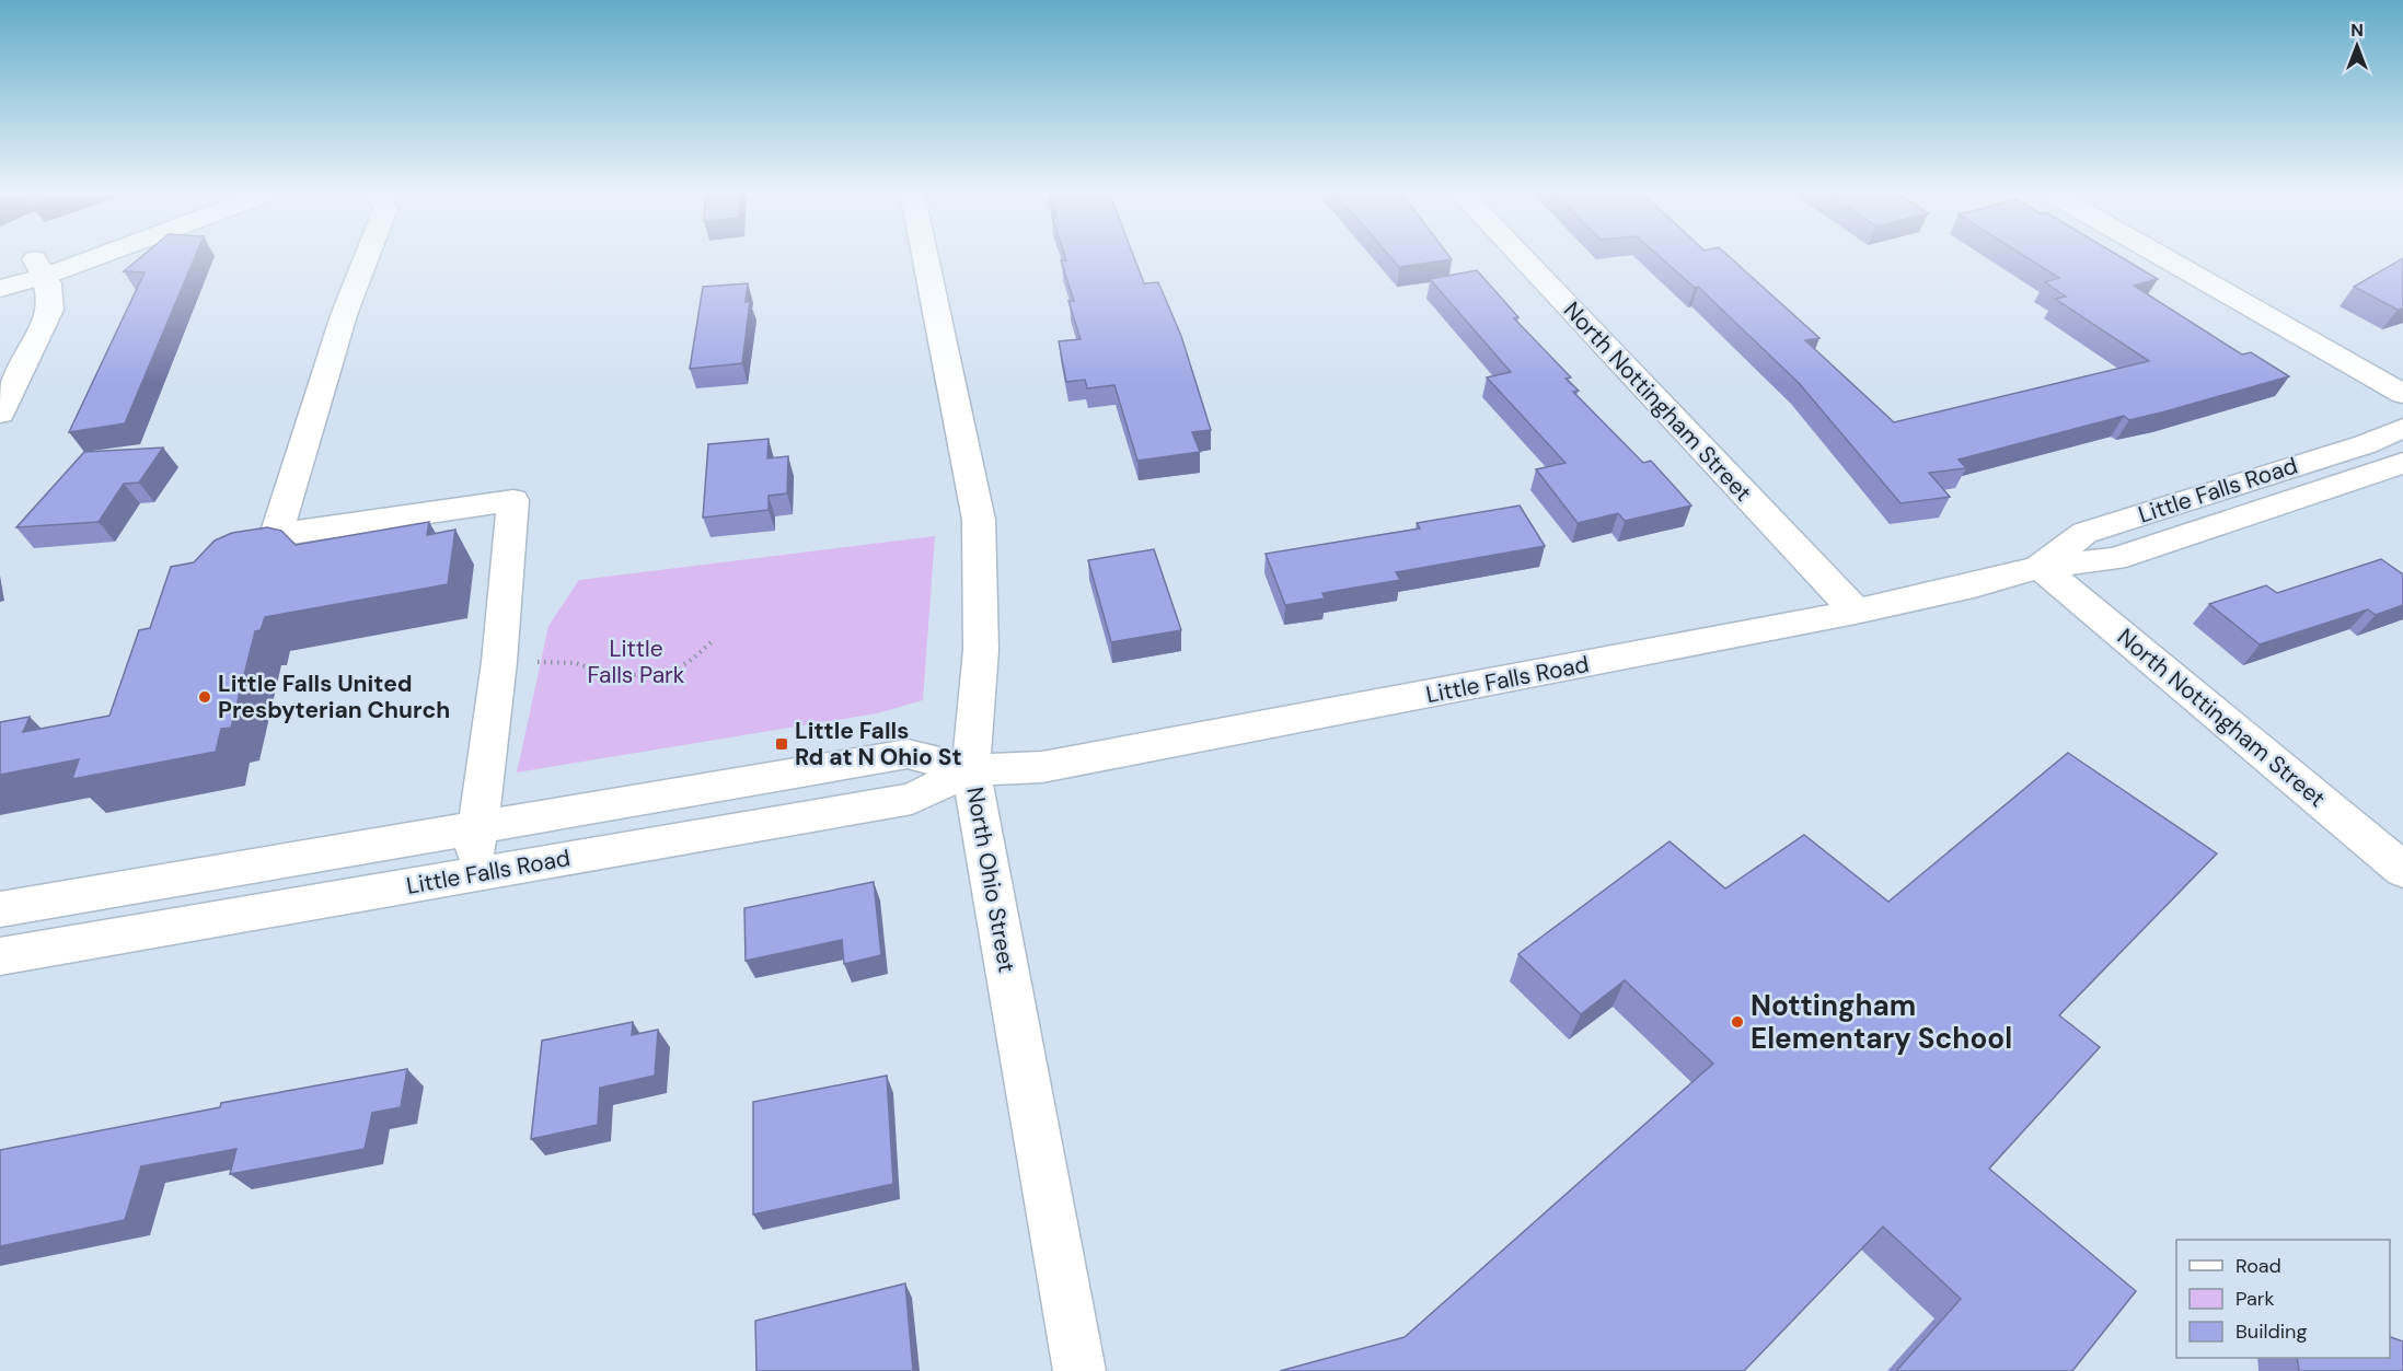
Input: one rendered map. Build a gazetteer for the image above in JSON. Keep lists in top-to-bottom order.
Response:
{
  "streets": {
    "street": ["North Nottingham Street", "Little Falls Road", "North Ohio Street"]
  },
  "crossings": [
    ["North Nottingham Street", "Little Falls Road"],
    ["Little Falls Road", "North Ohio Street"]
  ],
  "parks": ["Little Falls Park"],
  "places": {
    "other": ["Little Falls United Presbyterian Church", "Nottingham Elementary School"],
    "transit": ["Little Falls Rd at N Ohio St"]
  },
  "legend": ["Road", "Park", "Building"],
  "north": "top"
}
